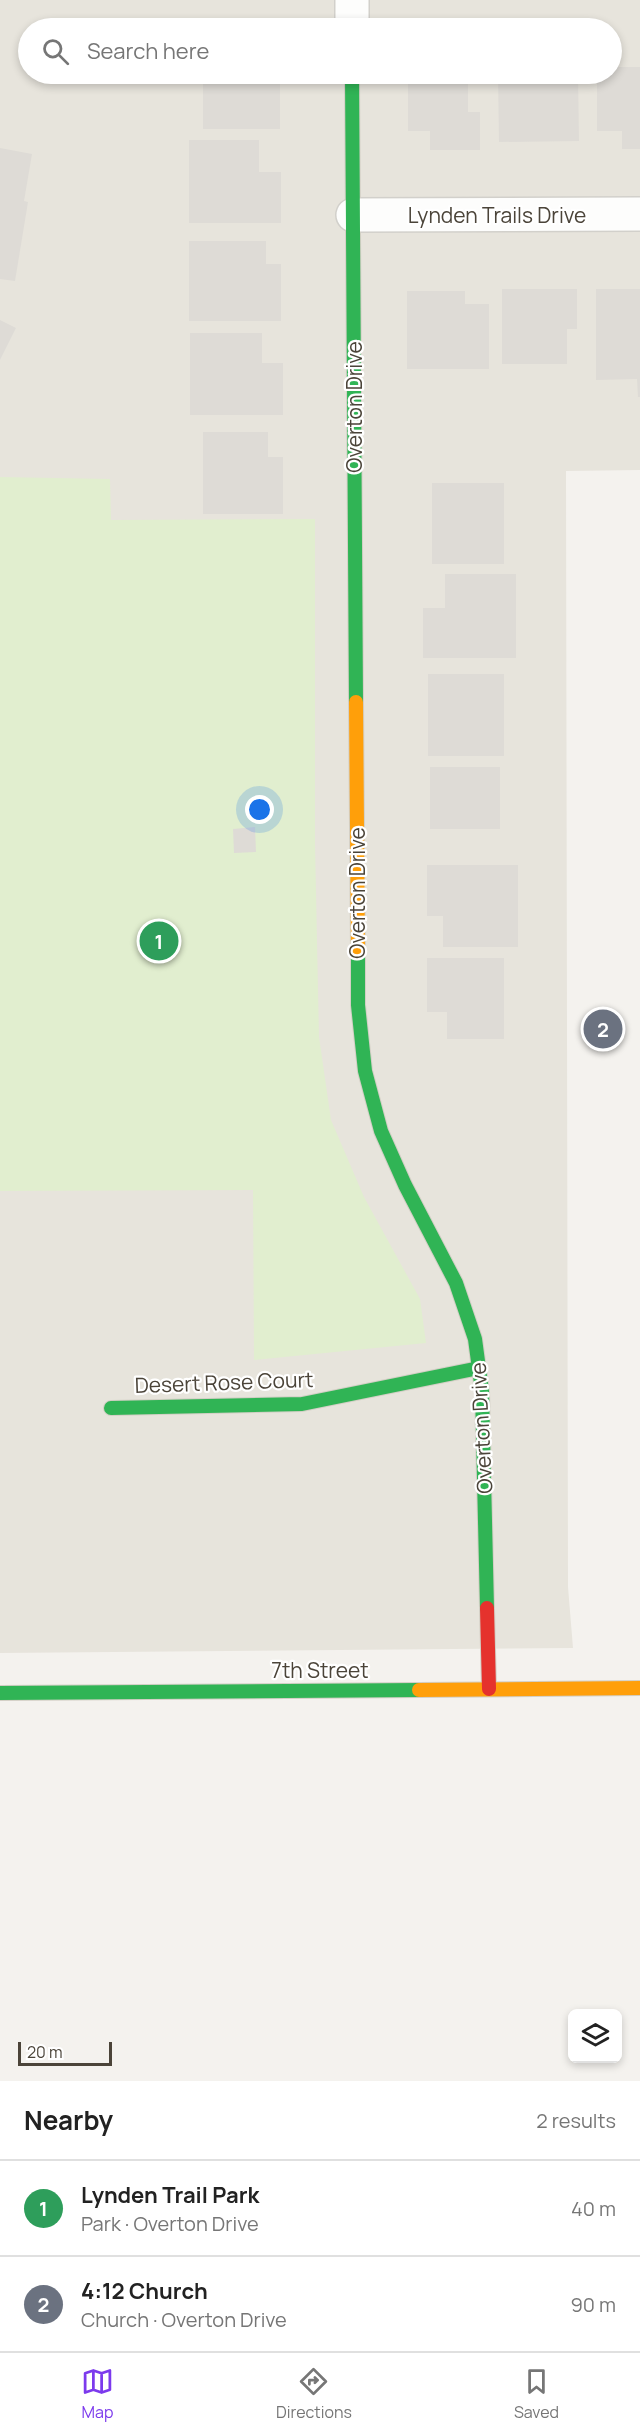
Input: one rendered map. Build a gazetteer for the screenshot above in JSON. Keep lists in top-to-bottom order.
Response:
{
  "streets": {
    "street": [
      "Lynden Trails Drive",
      "Overton Drive",
      "Desert Rose Court",
      "7th Street"
    ]
  },
  "crossings": [
    ["Lynden Trails Drive", "Overton Drive"],
    ["Overton Drive", "Desert Rose Court"],
    ["Overton Drive", "7th Street"]
  ],
  "scale_bar": "20 m",
  "page": {
    "search": "Search here",
    "pins": ["1", "2"],
    "scale": "20 m",
    "heading": ["Nearby", "2 results"],
    "list": [
      {
        "mark": "1",
        "name": "Lynden Trail Park",
        "note": "Park · Overton Drive",
        "value": "40 m"
      },
      {
        "mark": "2",
        "name": "4:12 Church",
        "note": "Church · Overton Drive",
        "value": "90 m"
      }
    ],
    "nav": ["Map", "Directions", "Saved"]
  }
}
